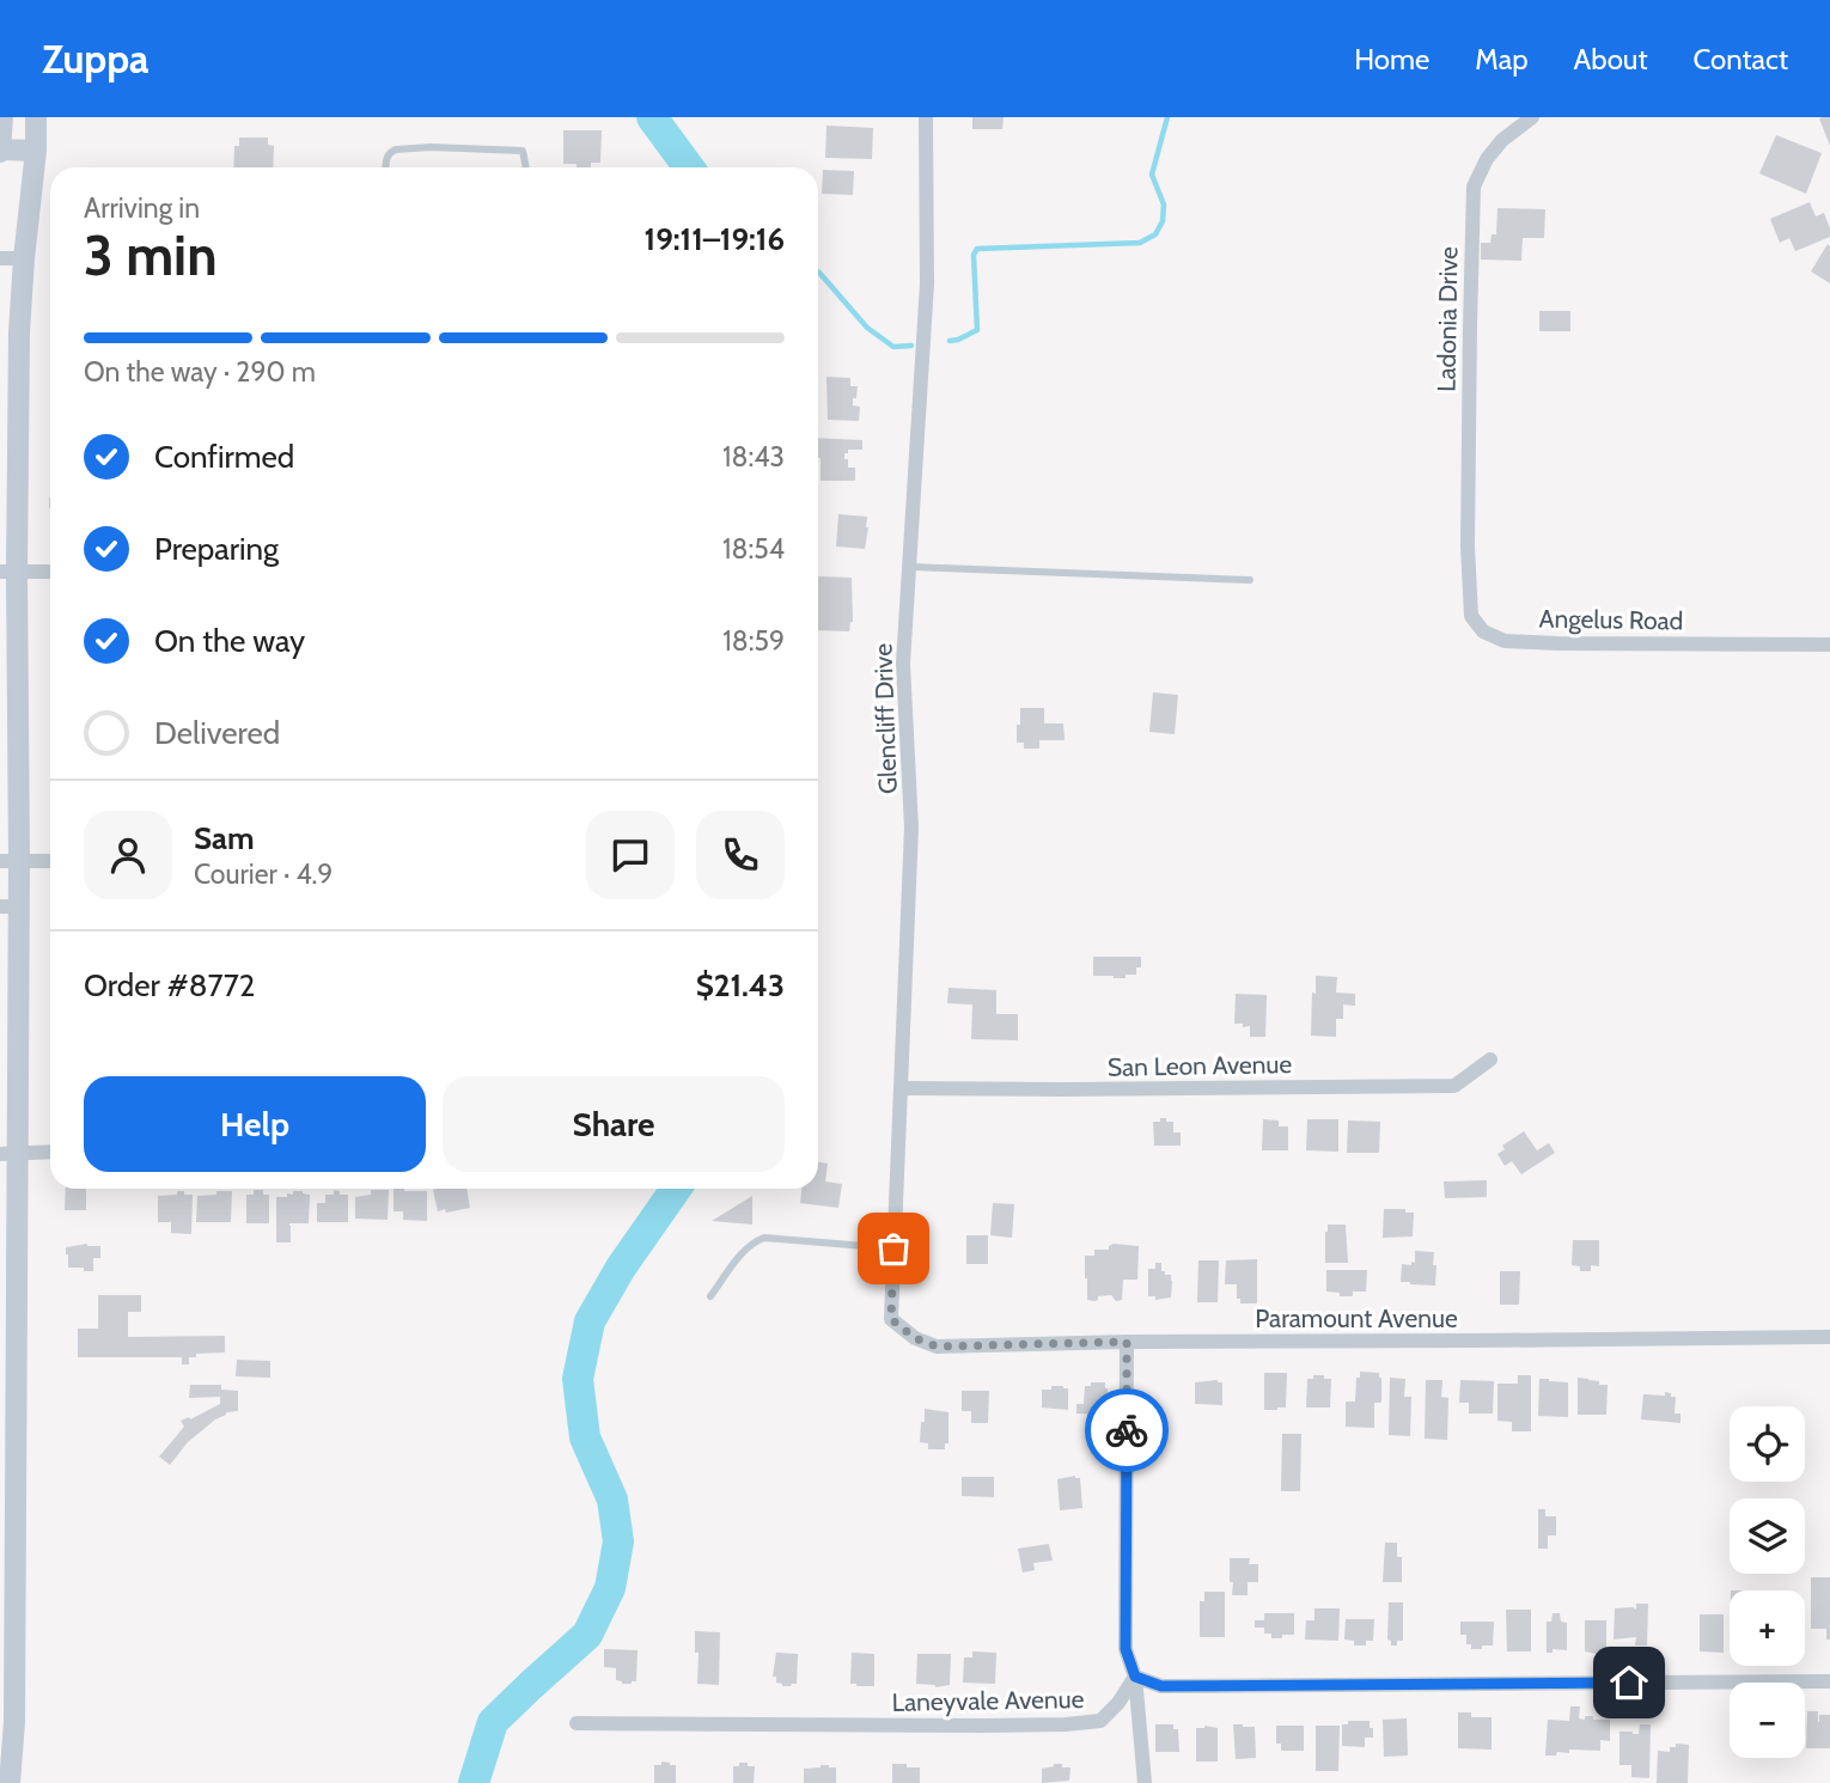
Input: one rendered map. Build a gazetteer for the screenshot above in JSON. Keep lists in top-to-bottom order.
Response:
{
  "streets": {
    "street": [
      "Ladonia Drive",
      "Angelus Road",
      "Glencliff Drive",
      "San Leon Avenue",
      "Paramount Avenue",
      "Laneyvale Avenue"
    ]
  },
  "crossings": [
    ["Ladonia Drive", "Angelus Road"],
    ["Glencliff Drive", "San Leon Avenue"],
    ["Glencliff Drive", "Paramount Avenue"]
  ],
  "page": {
    "header": "Zuppa",
    "nav": [
      "Home",
      "Map",
      "About",
      "Contact"
    ],
    "heading": ["3 min", "Arriving in", "19:11–19:16"],
    "panel": [
      "Sam",
      "Courier · 4.9",
      "Order #8772",
      "$21.43"
    ],
    "bar": "On the way · 290 m",
    "list": [
      ["Confirmed", "18:43"],
      ["Preparing", "18:54"],
      ["On the way", "18:59"],
      "Delivered"
    ],
    "buttons": ["Help", "Share"],
    "map_buttons": ["+", "−"]
  }
}
